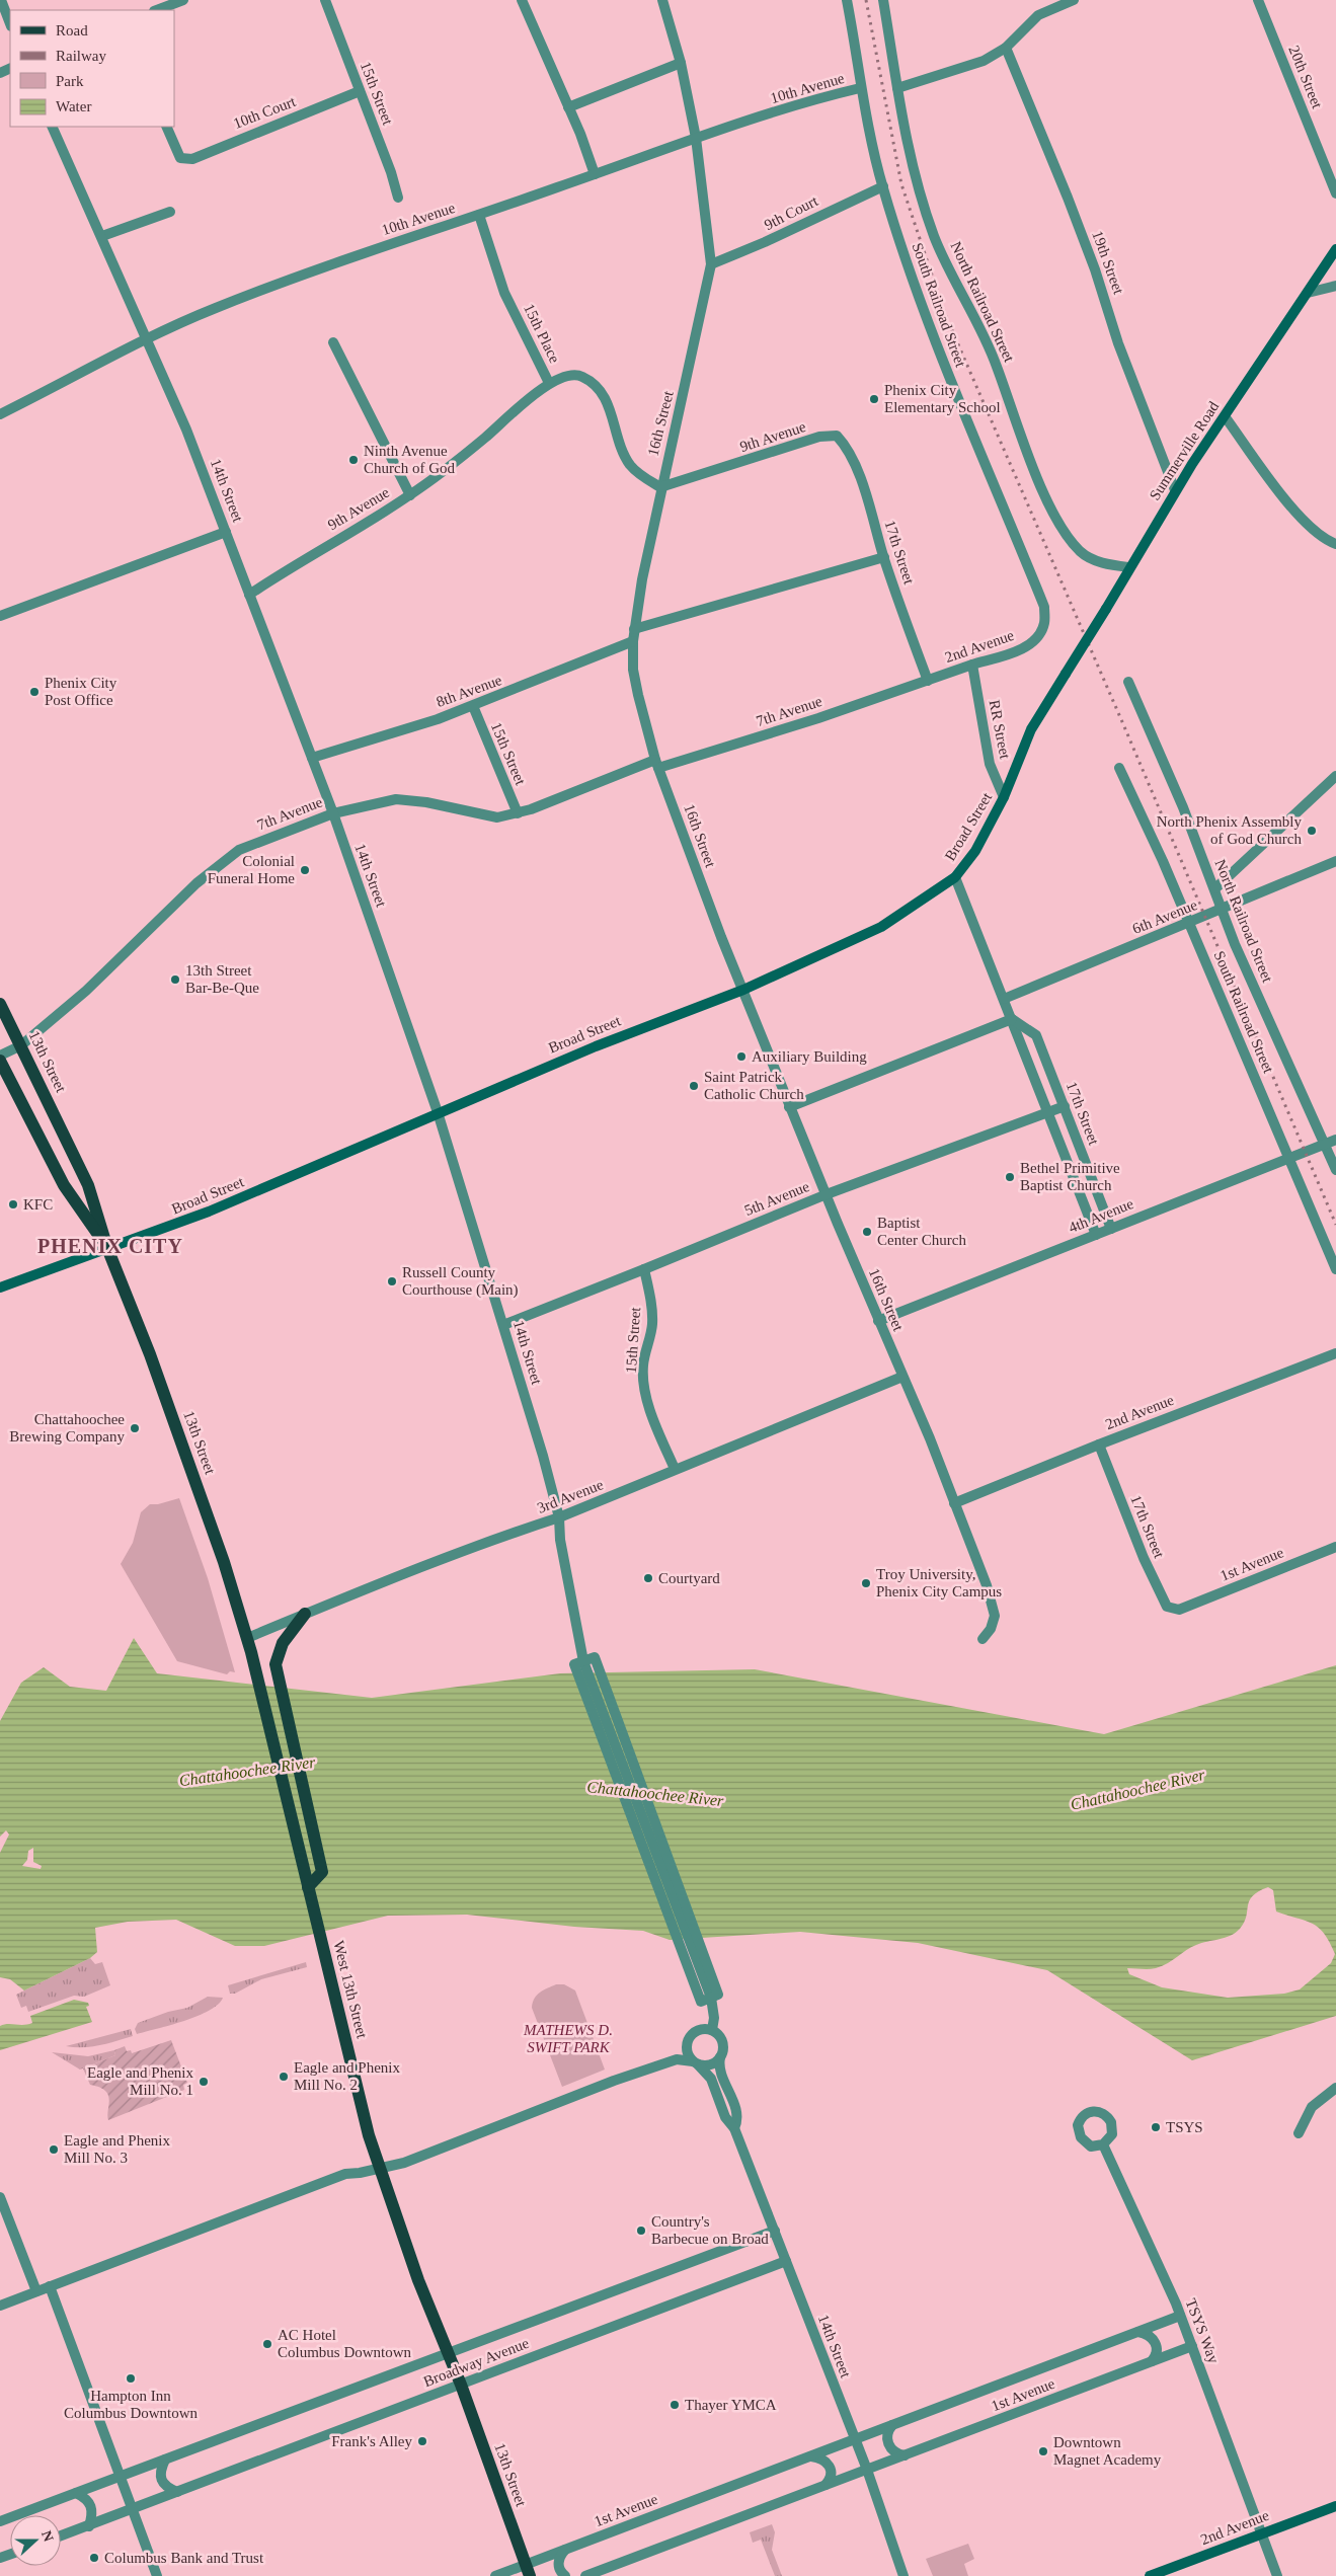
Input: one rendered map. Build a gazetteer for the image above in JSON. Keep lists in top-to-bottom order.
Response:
{
  "streets": {
    "main road": [
      "Summerville Road",
      "2nd Avenue",
      "Broad Street",
      "13th Street",
      "West 13th Street"
    ],
    "street": [
      "20th Street",
      "10th Avenue",
      "15th Street",
      "10th Court",
      "9th Court",
      "19th Street",
      "North Railroad Street",
      "South Railroad Street",
      "15th Place",
      "16th Street",
      "9th Avenue",
      "14th Street",
      "17th Street",
      "8th Avenue",
      "7th Avenue",
      "RR Street",
      "6th Avenue",
      "5th Avenue",
      "4th Avenue",
      "3rd Avenue",
      "1st Avenue",
      "TSYS Way",
      "Broadway Avenue"
    ]
  },
  "crossings": [
    ["10th Avenue", "South Railroad Street"],
    ["10th Avenue", "15th Place"],
    ["10th Avenue", "16th Street"],
    ["10th Avenue", "14th Street"],
    ["15th Street", "10th Court"],
    ["15th Street", "8th Avenue"],
    ["15th Street", "7th Avenue"],
    ["15th Street", "5th Avenue"],
    ["15th Street", "3rd Avenue"],
    ["9th Court", "South Railroad Street"],
    ["9th Court", "16th Street"],
    ["19th Street", "Summerville Road"],
    ["North Railroad Street", "Summerville Road"],
    ["North Railroad Street", "6th Avenue"],
    ["North Railroad Street", "4th Avenue"],
    ["South Railroad Street", "2nd Avenue"],
    ["South Railroad Street", "6th Avenue"],
    ["South Railroad Street", "4th Avenue"],
    ["15th Place", "16th Street"],
    ["15th Place", "9th Avenue"],
    ["16th Street", "9th Avenue"],
    ["16th Street", "2nd Avenue"],
    ["16th Street", "8th Avenue"],
    ["16th Street", "7th Avenue"],
    ["16th Street", "Broad Street"],
    ["16th Street", "5th Avenue"],
    ["16th Street", "4th Avenue"],
    ["16th Street", "3rd Avenue"],
    ["9th Avenue", "14th Street"],
    ["9th Avenue", "17th Street"],
    ["Summerville Road", "Broad Street"],
    ["14th Street", "8th Avenue"],
    ["14th Street", "7th Avenue"],
    ["14th Street", "Broad Street"],
    ["14th Street", "5th Avenue"],
    ["14th Street", "3rd Avenue"],
    ["14th Street", "1st Avenue"],
    ["14th Street", "Broadway Avenue"],
    ["17th Street", "2nd Avenue"],
    ["17th Street", "7th Avenue"],
    ["17th Street", "5th Avenue"],
    ["17th Street", "4th Avenue"],
    ["17th Street", "1st Avenue"],
    ["2nd Avenue", "7th Avenue"],
    ["2nd Avenue", "RR Street"],
    ["2nd Avenue", "TSYS Way"],
    ["7th Avenue", "13th Street"],
    ["RR Street", "Broad Street"],
    ["Broad Street", "13th Street"],
    ["13th Street", "3rd Avenue"],
    ["13th Street", "1st Avenue"],
    ["13th Street", "West 13th Street"],
    ["13th Street", "Broadway Avenue"],
    ["1st Avenue", "TSYS Way"],
    ["West 13th Street", "Broadway Avenue"]
  ],
  "districts": ["PHENIX CITY"],
  "water": ["Chattahoochee River"],
  "parks": ["MATHEWS D. SWIFT PARK"],
  "places": [
    "Phenix City Elementary School",
    "Ninth Avenue Church of God",
    "Phenix City Post Office",
    "North Phenix Assembly of God Church",
    "Colonial Funeral Home",
    "13th Street Bar-Be-Que",
    "Auxiliary Building",
    "Saint Patrick Catholic Church",
    "Bethel Primitive Baptist Church",
    "KFC",
    "Baptist Center Church",
    "Russell County Courthouse (Main)",
    "Chattahoochee Brewing Company",
    "Courtyard",
    "Troy University, Phenix City Campus",
    "Eagle and Phenix Mill No. 2",
    "Eagle and Phenix Mill No. 1",
    "TSYS",
    "Eagle and Phenix Mill No. 3",
    "Country's Barbecue on Broad",
    "AC Hotel Columbus Downtown",
    "Hampton Inn Columbus Downtown",
    "Thayer YMCA",
    "Frank's Alley",
    "Downtown Magnet Academy",
    "Columbus Bank and Trust"
  ],
  "legend": [
    "Road",
    "Railway",
    "Park",
    "Water"
  ],
  "north": "right"
}
